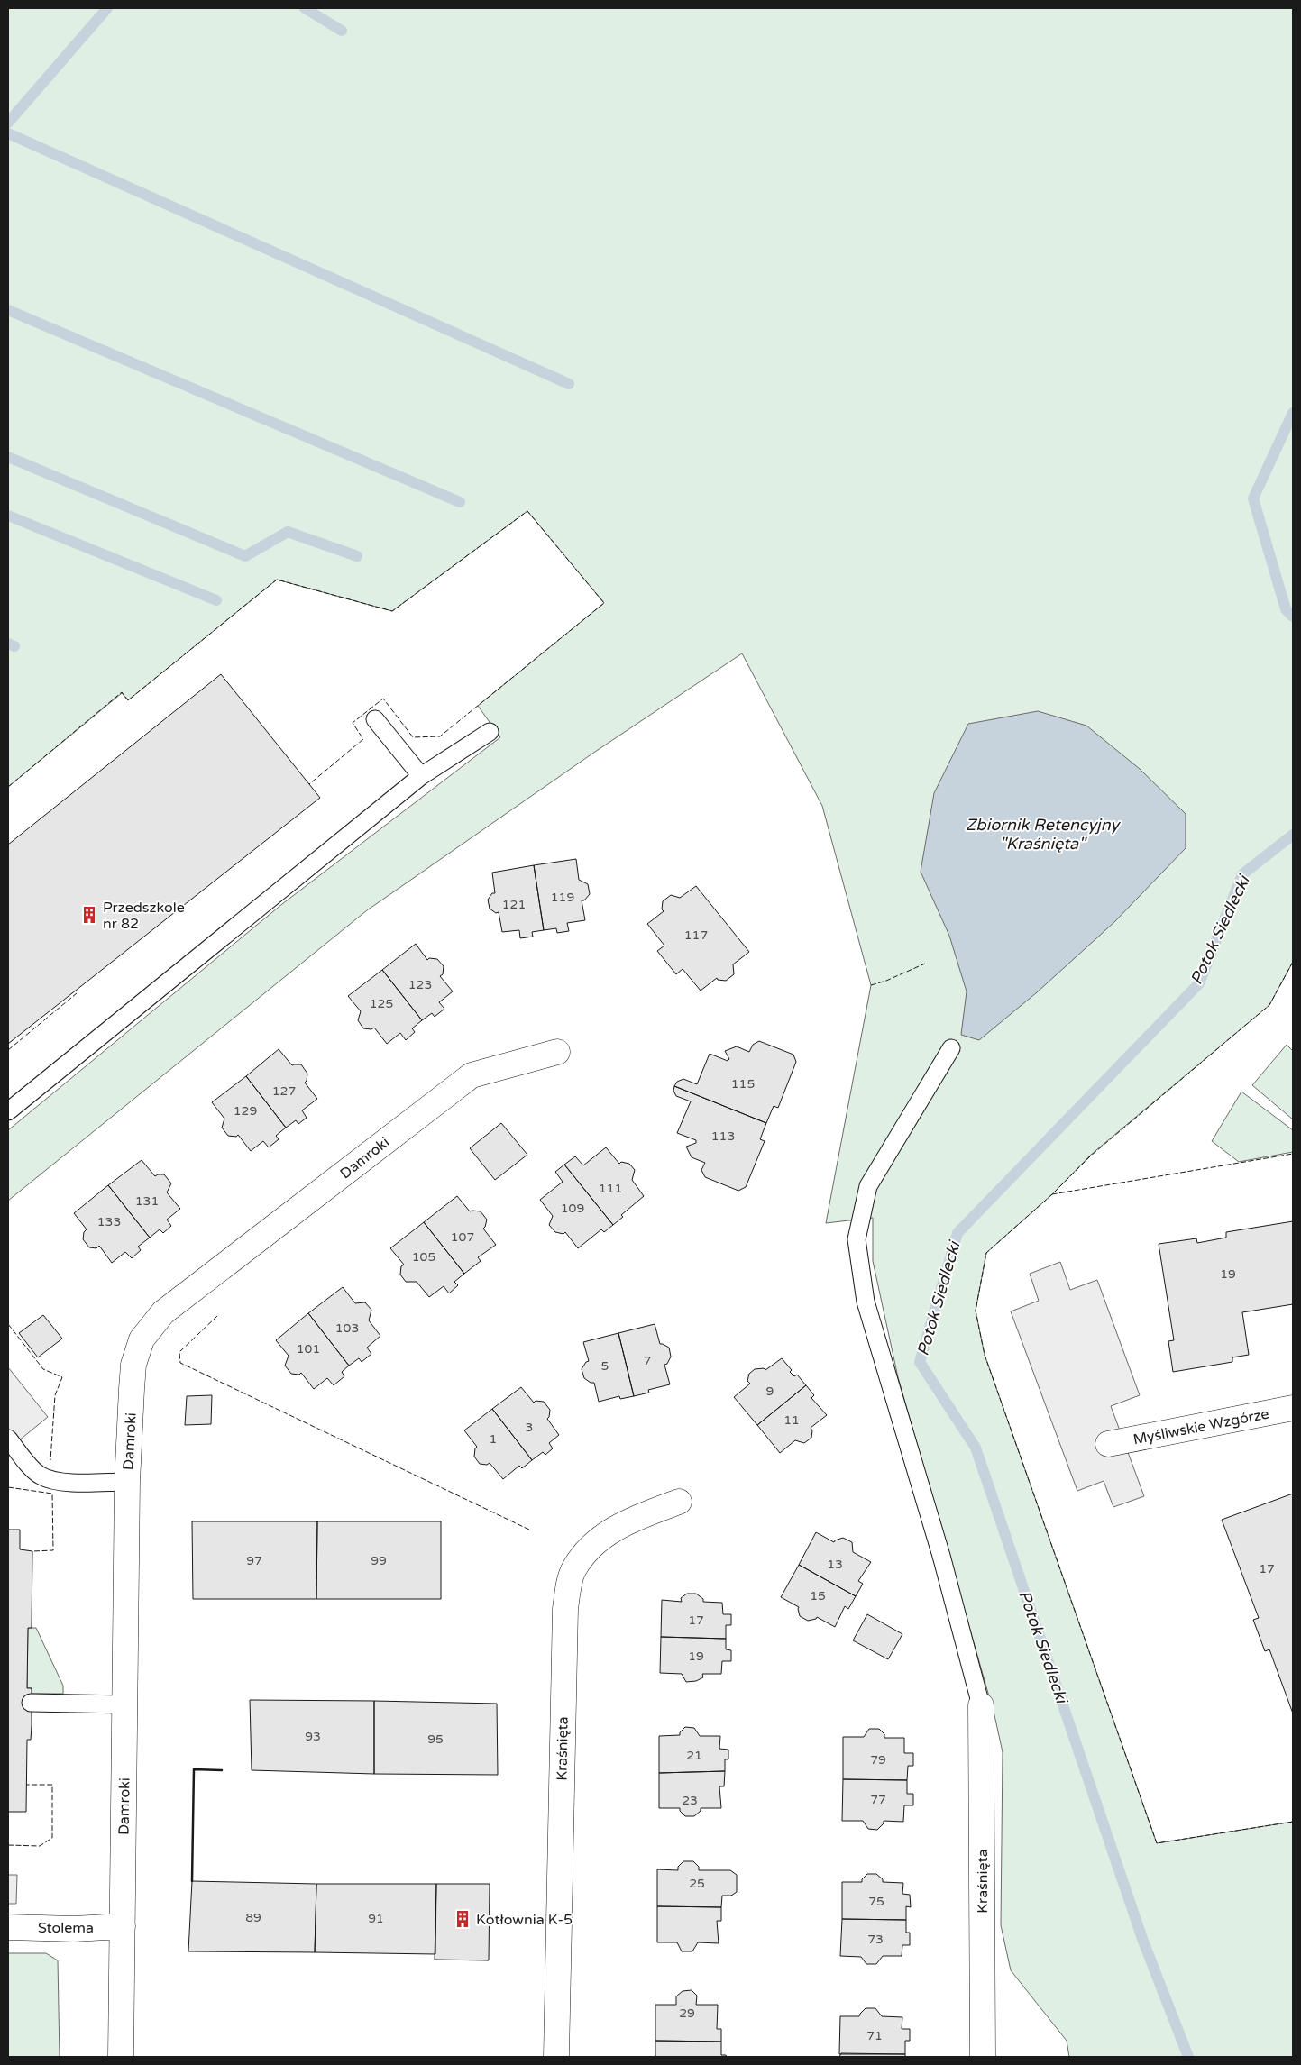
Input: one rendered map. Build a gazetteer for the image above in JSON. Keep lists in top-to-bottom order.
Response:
{
  "streets": {
    "street": [
      "Damroki",
      "Myśliwskie Wzgórze",
      "Kraśnięta",
      "Stolema"
    ]
  },
  "crossings": [
    ["Damroki", "Stolema"]
  ],
  "water": ["Zbiornik Retencyjny \"Kraśnięta\"", "Potok Siedlecki"],
  "places": {
    "building": ["Przedszkole nr 82", "Kotłownia K-5"]
  },
  "house_numbers": [
    "119",
    "121",
    "117",
    "123",
    "125",
    "115",
    "127",
    "129",
    "113",
    "111",
    "131",
    "109",
    "133",
    "107",
    "105",
    "19",
    "103",
    "101",
    "7",
    "5",
    "9",
    "11",
    "3",
    "1",
    "97",
    "99",
    "13",
    "17",
    "15",
    "17",
    "19",
    "93",
    "95",
    "21",
    "79",
    "77",
    "23",
    "25",
    "75",
    "89",
    "91",
    "73",
    "29",
    "71"
  ]
}
